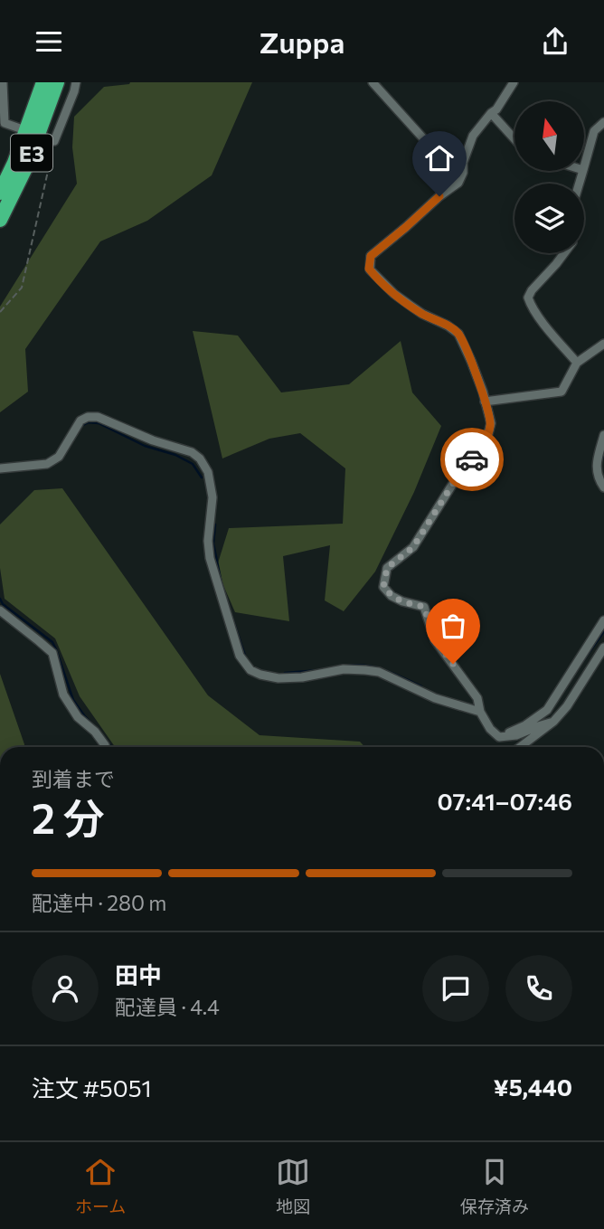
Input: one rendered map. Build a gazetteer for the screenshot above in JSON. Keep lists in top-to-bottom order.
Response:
{
  "streets": {
    "highway": ["E3"]
  },
  "north": "top",
  "page": {
    "header": "Zuppa",
    "heading": ["2 分", "到着まで", "07:41–07:46"],
    "panel": [
      "田中",
      "配達員 · 4.4",
      "注文 #5051",
      "¥5,440"
    ],
    "bar": "配達中 · 280 m",
    "tabs": ["ホーム", "地図", "保存済み"]
  }
}
